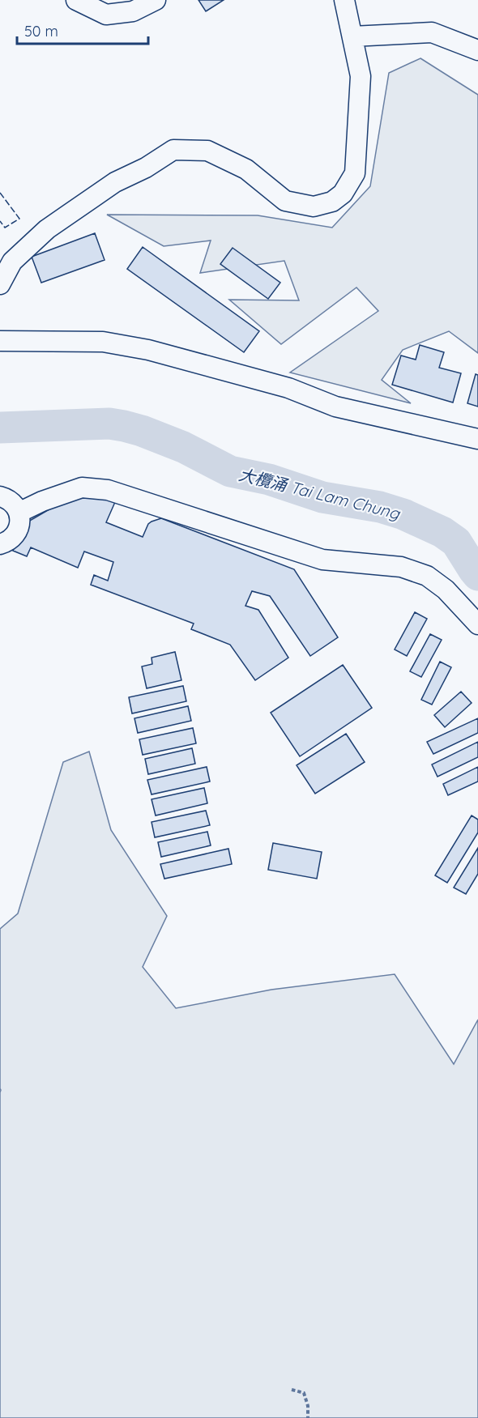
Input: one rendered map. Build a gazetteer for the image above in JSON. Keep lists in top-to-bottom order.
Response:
{
  "water": ["大欖涌 Tai Lam Chung"],
  "scale_bar": "50 m"
}
